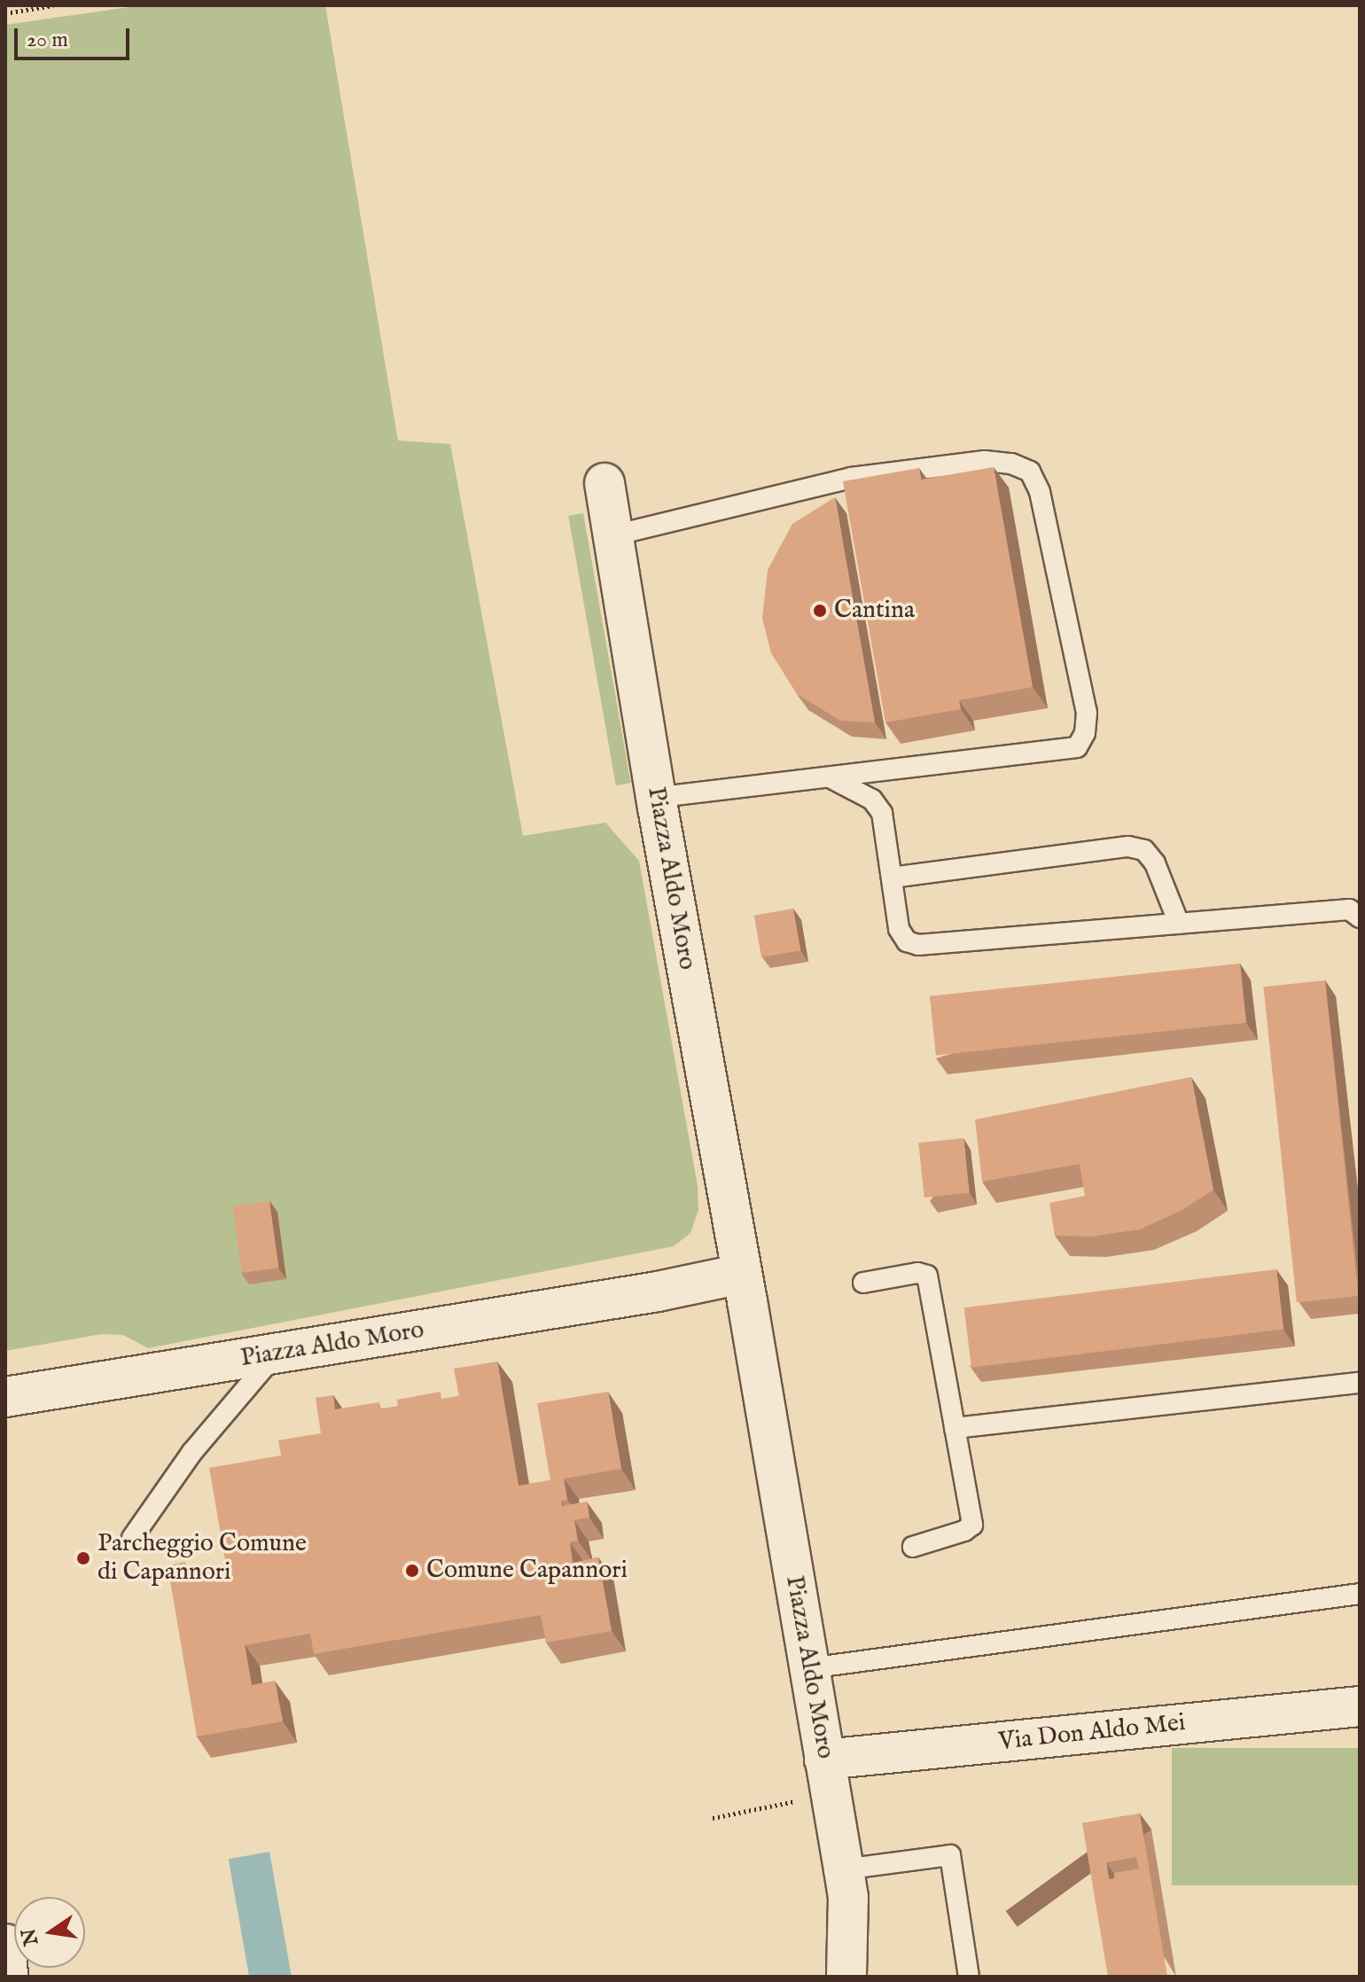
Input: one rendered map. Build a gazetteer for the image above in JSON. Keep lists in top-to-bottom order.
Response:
{
  "streets": {
    "street": ["Piazza Aldo Moro", "Via Don Aldo Mei"]
  },
  "crossings": [
    ["Piazza Aldo Moro", "Via Don Aldo Mei"]
  ],
  "places": ["Cantina", "Parcheggio Comune di Capannori", "Comune Capannori"],
  "scale_bar": "20 m",
  "north": "left"
}
